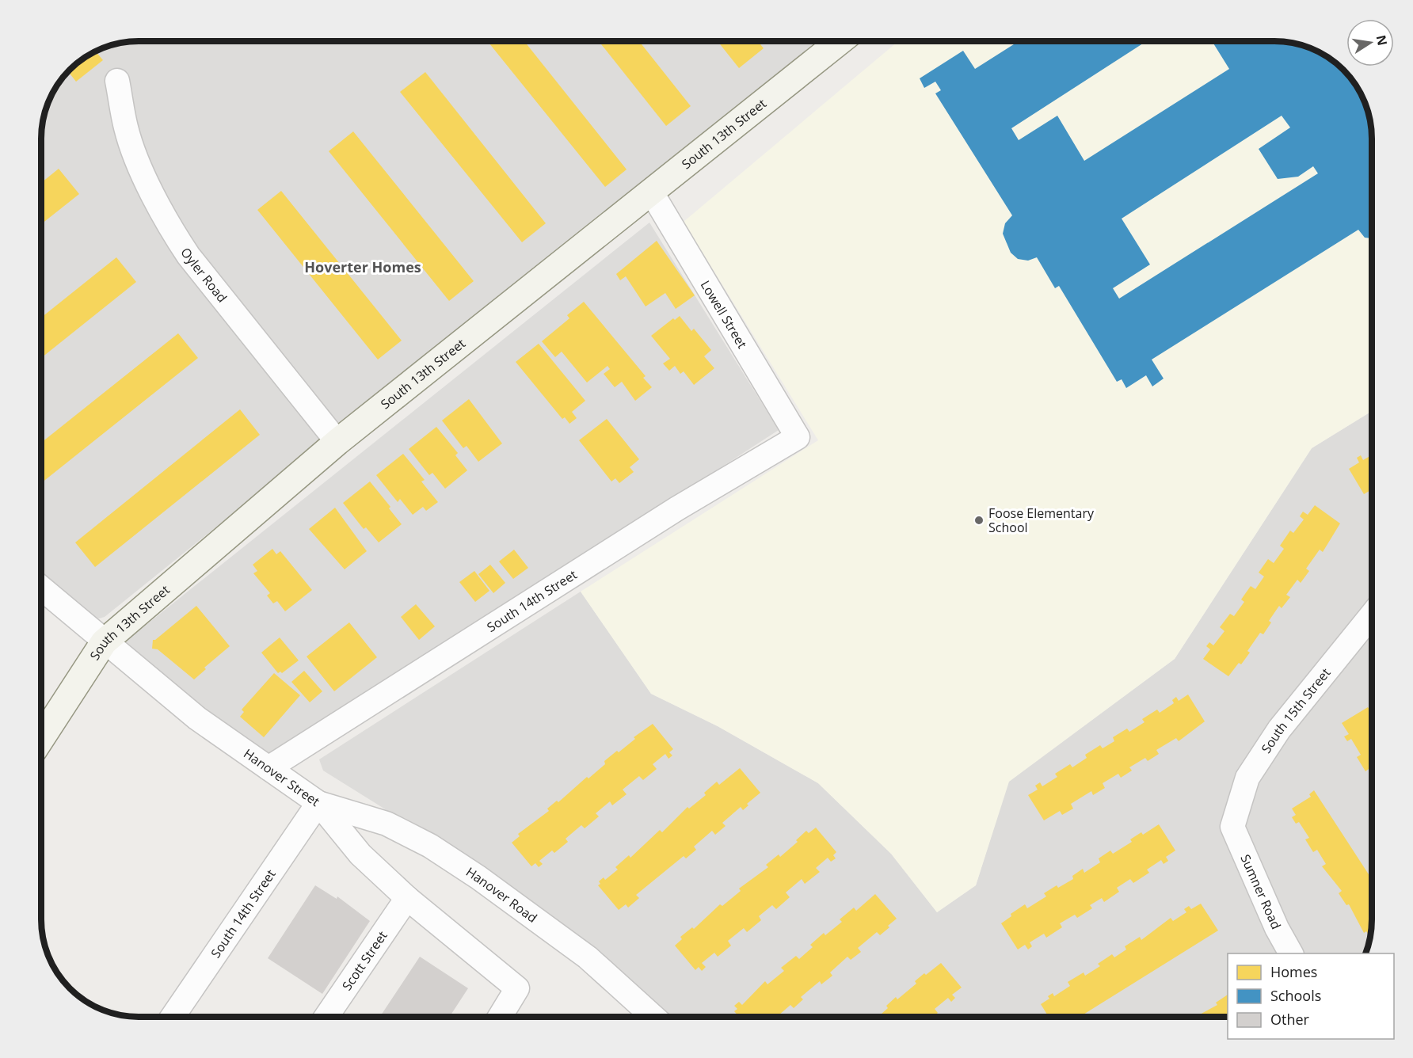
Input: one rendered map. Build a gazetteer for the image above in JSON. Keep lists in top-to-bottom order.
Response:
{
  "streets": {
    "street": [
      "South 13th Street",
      "Oyler Road",
      "Lowell Street",
      "South 14th Street",
      "South 15th Street",
      "Hanover Street",
      "Sumner Road",
      "Hanover Road",
      "Scott Street"
    ]
  },
  "crossings": [
    ["South 13th Street", "Oyler Road"],
    ["South 13th Street", "Lowell Street"],
    ["South 13th Street", "Hanover Street"],
    ["Lowell Street", "South 14th Street"],
    ["South 14th Street", "Hanover Street"],
    ["South 14th Street", "Hanover Road"],
    ["South 15th Street", "Sumner Road"],
    ["Hanover Street", "Hanover Road"],
    ["Hanover Street", "Scott Street"]
  ],
  "districts": ["Hoverter Homes"],
  "places": ["Foose Elementary School"],
  "legend": ["Homes", "Schools", "Other"],
  "north": "right"
}
